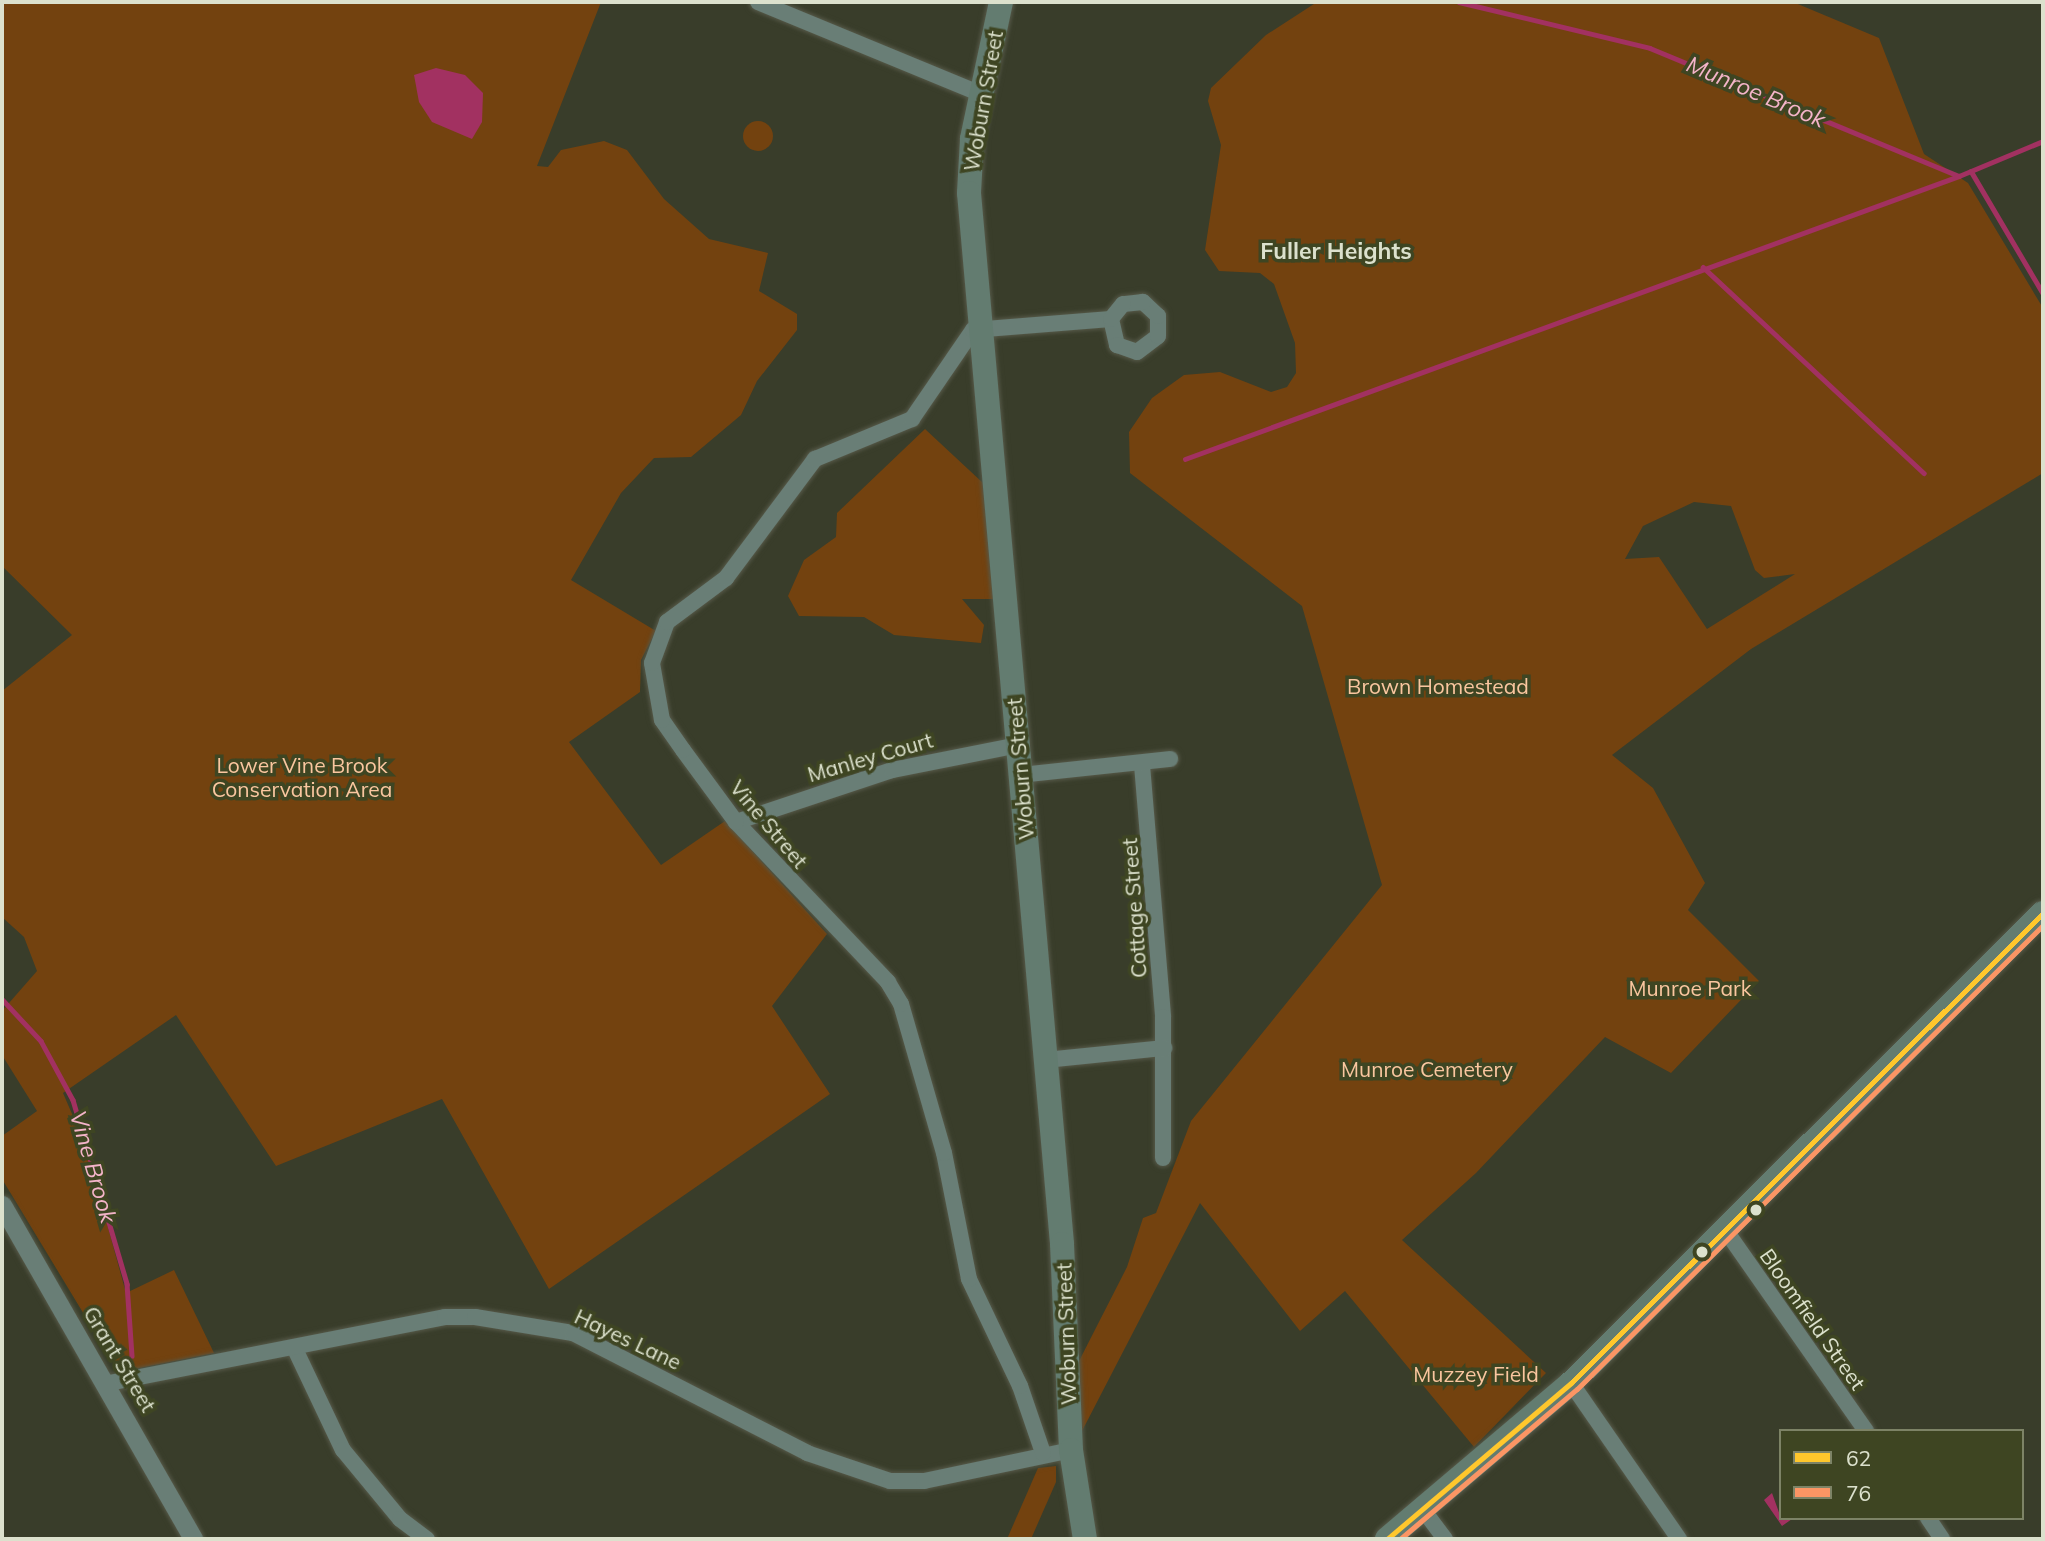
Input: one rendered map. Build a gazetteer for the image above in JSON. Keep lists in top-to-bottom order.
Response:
{
  "streets": {
    "main road": ["Woburn Street"],
    "street": [
      "Manley Court",
      "Vine Street",
      "Cottage Street",
      "Bloomfield Street",
      "Hayes Lane",
      "Grant Street"
    ]
  },
  "crossings": [
    ["Woburn Street", "Manley Court"],
    ["Woburn Street", "Vine Street"],
    ["Woburn Street", "Hayes Lane"],
    ["Manley Court", "Vine Street"],
    ["Vine Street", "Hayes Lane"],
    ["Hayes Lane", "Grant Street"]
  ],
  "districts": ["Fuller Heights"],
  "water": ["Munroe Brook", "Vine Brook"],
  "parks": [
    "Brown Homestead",
    "Lower Vine Brook Conservation Area",
    "Munroe Park",
    "Munroe Cemetery",
    "Muzzey Field"
  ],
  "lines": ["transit line 62", "transit line 76"],
  "legend": ["62", "76"]
}
